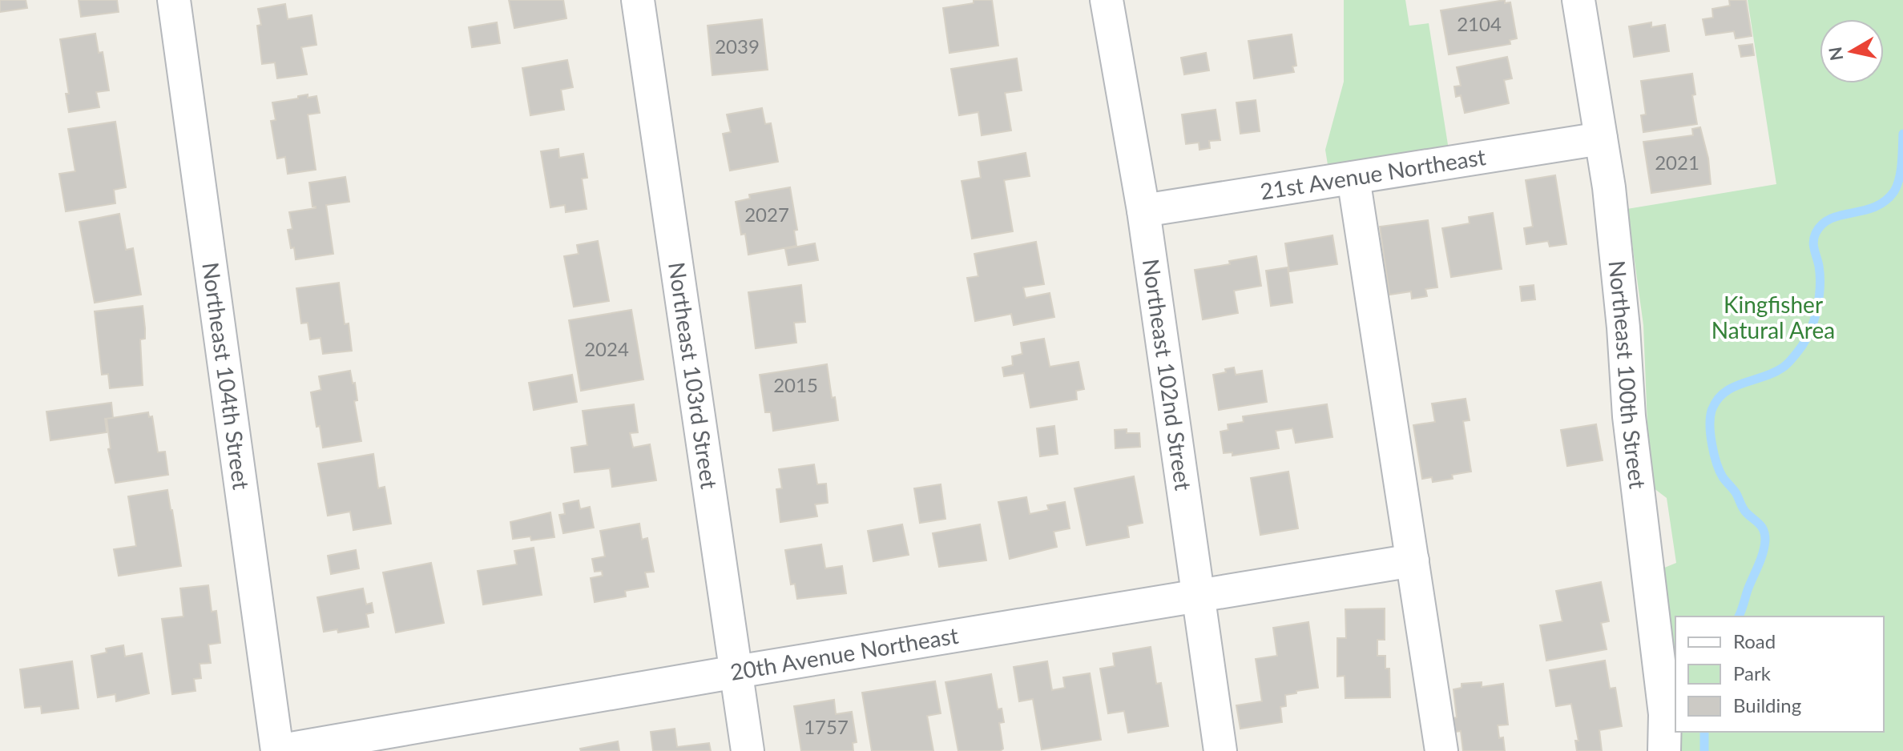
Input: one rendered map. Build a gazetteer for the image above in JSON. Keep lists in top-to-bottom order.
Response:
{
  "streets": {
    "street": [
      "21st Avenue Northeast",
      "Northeast 102nd Street",
      "Northeast 100th Street",
      "Northeast 104th Street",
      "Northeast 103rd Street",
      "20th Avenue Northeast"
    ]
  },
  "crossings": [
    ["21st Avenue Northeast", "Northeast 102nd Street"],
    ["21st Avenue Northeast", "Northeast 100th Street"],
    ["Northeast 102nd Street", "20th Avenue Northeast"],
    ["Northeast 104th Street", "20th Avenue Northeast"],
    ["Northeast 103rd Street", "20th Avenue Northeast"]
  ],
  "parks": ["Kingfisher Natural Area"],
  "house_numbers": [
    "2104",
    "2039",
    "2021",
    "2027",
    "2024",
    "2015",
    "1757"
  ],
  "legend": ["Road", "Park", "Building"],
  "north": "left"
}
